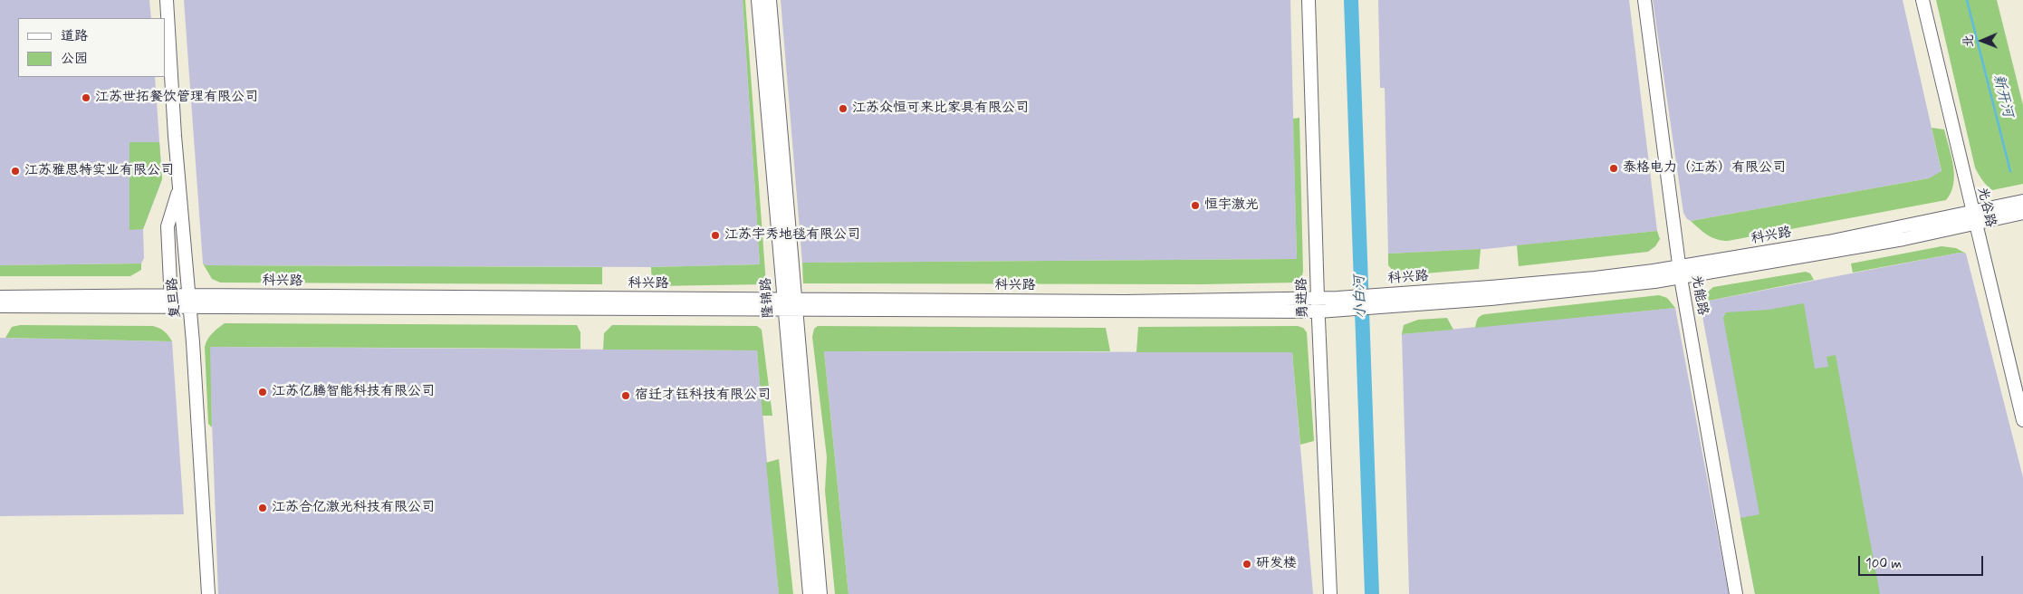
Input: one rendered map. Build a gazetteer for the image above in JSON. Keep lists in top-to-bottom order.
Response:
{
  "streets": {
    "main road": [
      "光谷路",
      "科兴路",
      "光能路",
      "复旦路",
      "隆锦路",
      "勇进路"
    ]
  },
  "crossings": [
    ["光谷路", "科兴路"],
    ["科兴路", "光能路"],
    ["科兴路", "复旦路"],
    ["科兴路", "隆锦路"],
    ["科兴路", "勇进路"]
  ],
  "water": ["新开河", "小白河"],
  "places": [
    "江苏世拓餐饮管理有限公司",
    "江苏众恒可来比家具有限公司",
    "泰格电力（江苏）有限公司",
    "江苏雅思特实业有限公司",
    "恒宇激光",
    "江苏宇秀地毯有限公司",
    "江苏亿腾智能科技有限公司",
    "宿迁才钰科技有限公司",
    "江苏合亿激光科技有限公司",
    "研发楼"
  ],
  "legend": ["道路", "公园"],
  "scale_bar": "100 m",
  "north": "left"
}
